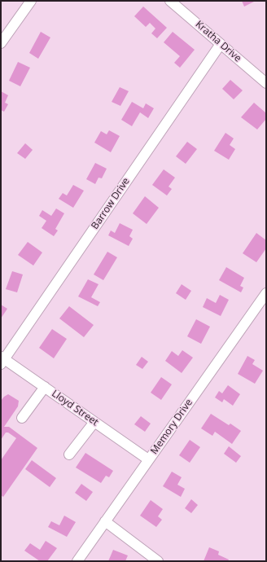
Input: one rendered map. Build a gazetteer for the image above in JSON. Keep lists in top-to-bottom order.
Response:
{
  "streets": {
    "street": [
      "Kratha Drive",
      "Barrow Drive",
      "Lloyd Street",
      "Memory Drive"
    ]
  },
  "crossings": [
    ["Kratha Drive", "Barrow Drive"],
    ["Barrow Drive", "Lloyd Street"],
    ["Lloyd Street", "Memory Drive"]
  ]
}
